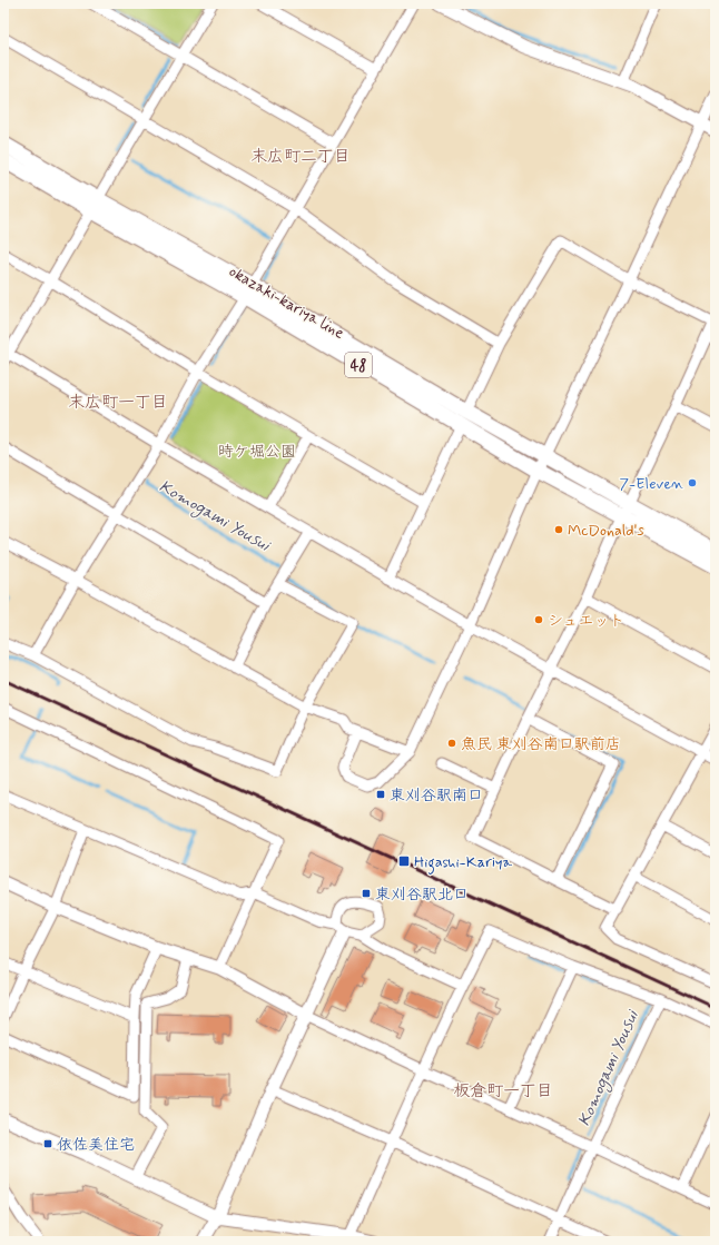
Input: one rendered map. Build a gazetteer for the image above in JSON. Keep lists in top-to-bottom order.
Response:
{
  "streets": {
    "main road": ["okazaki-kariya line", "48"]
  },
  "districts": ["末広町二丁目", "末広町一丁目", "板倉町一丁目"],
  "water": ["Komogami Yousui"],
  "parks": ["時ケ堀公園"],
  "places": {
    "other": [
      "7-Eleven",
      "McDonald's",
      "シュエット",
      "魚民 東刈谷南口駅前店"
    ],
    "transit": [
      "東刈谷駅南口",
      "Higashi-Kariya",
      "東刈谷駅北口",
      "依佐美住宅"
    ]
  }
}
